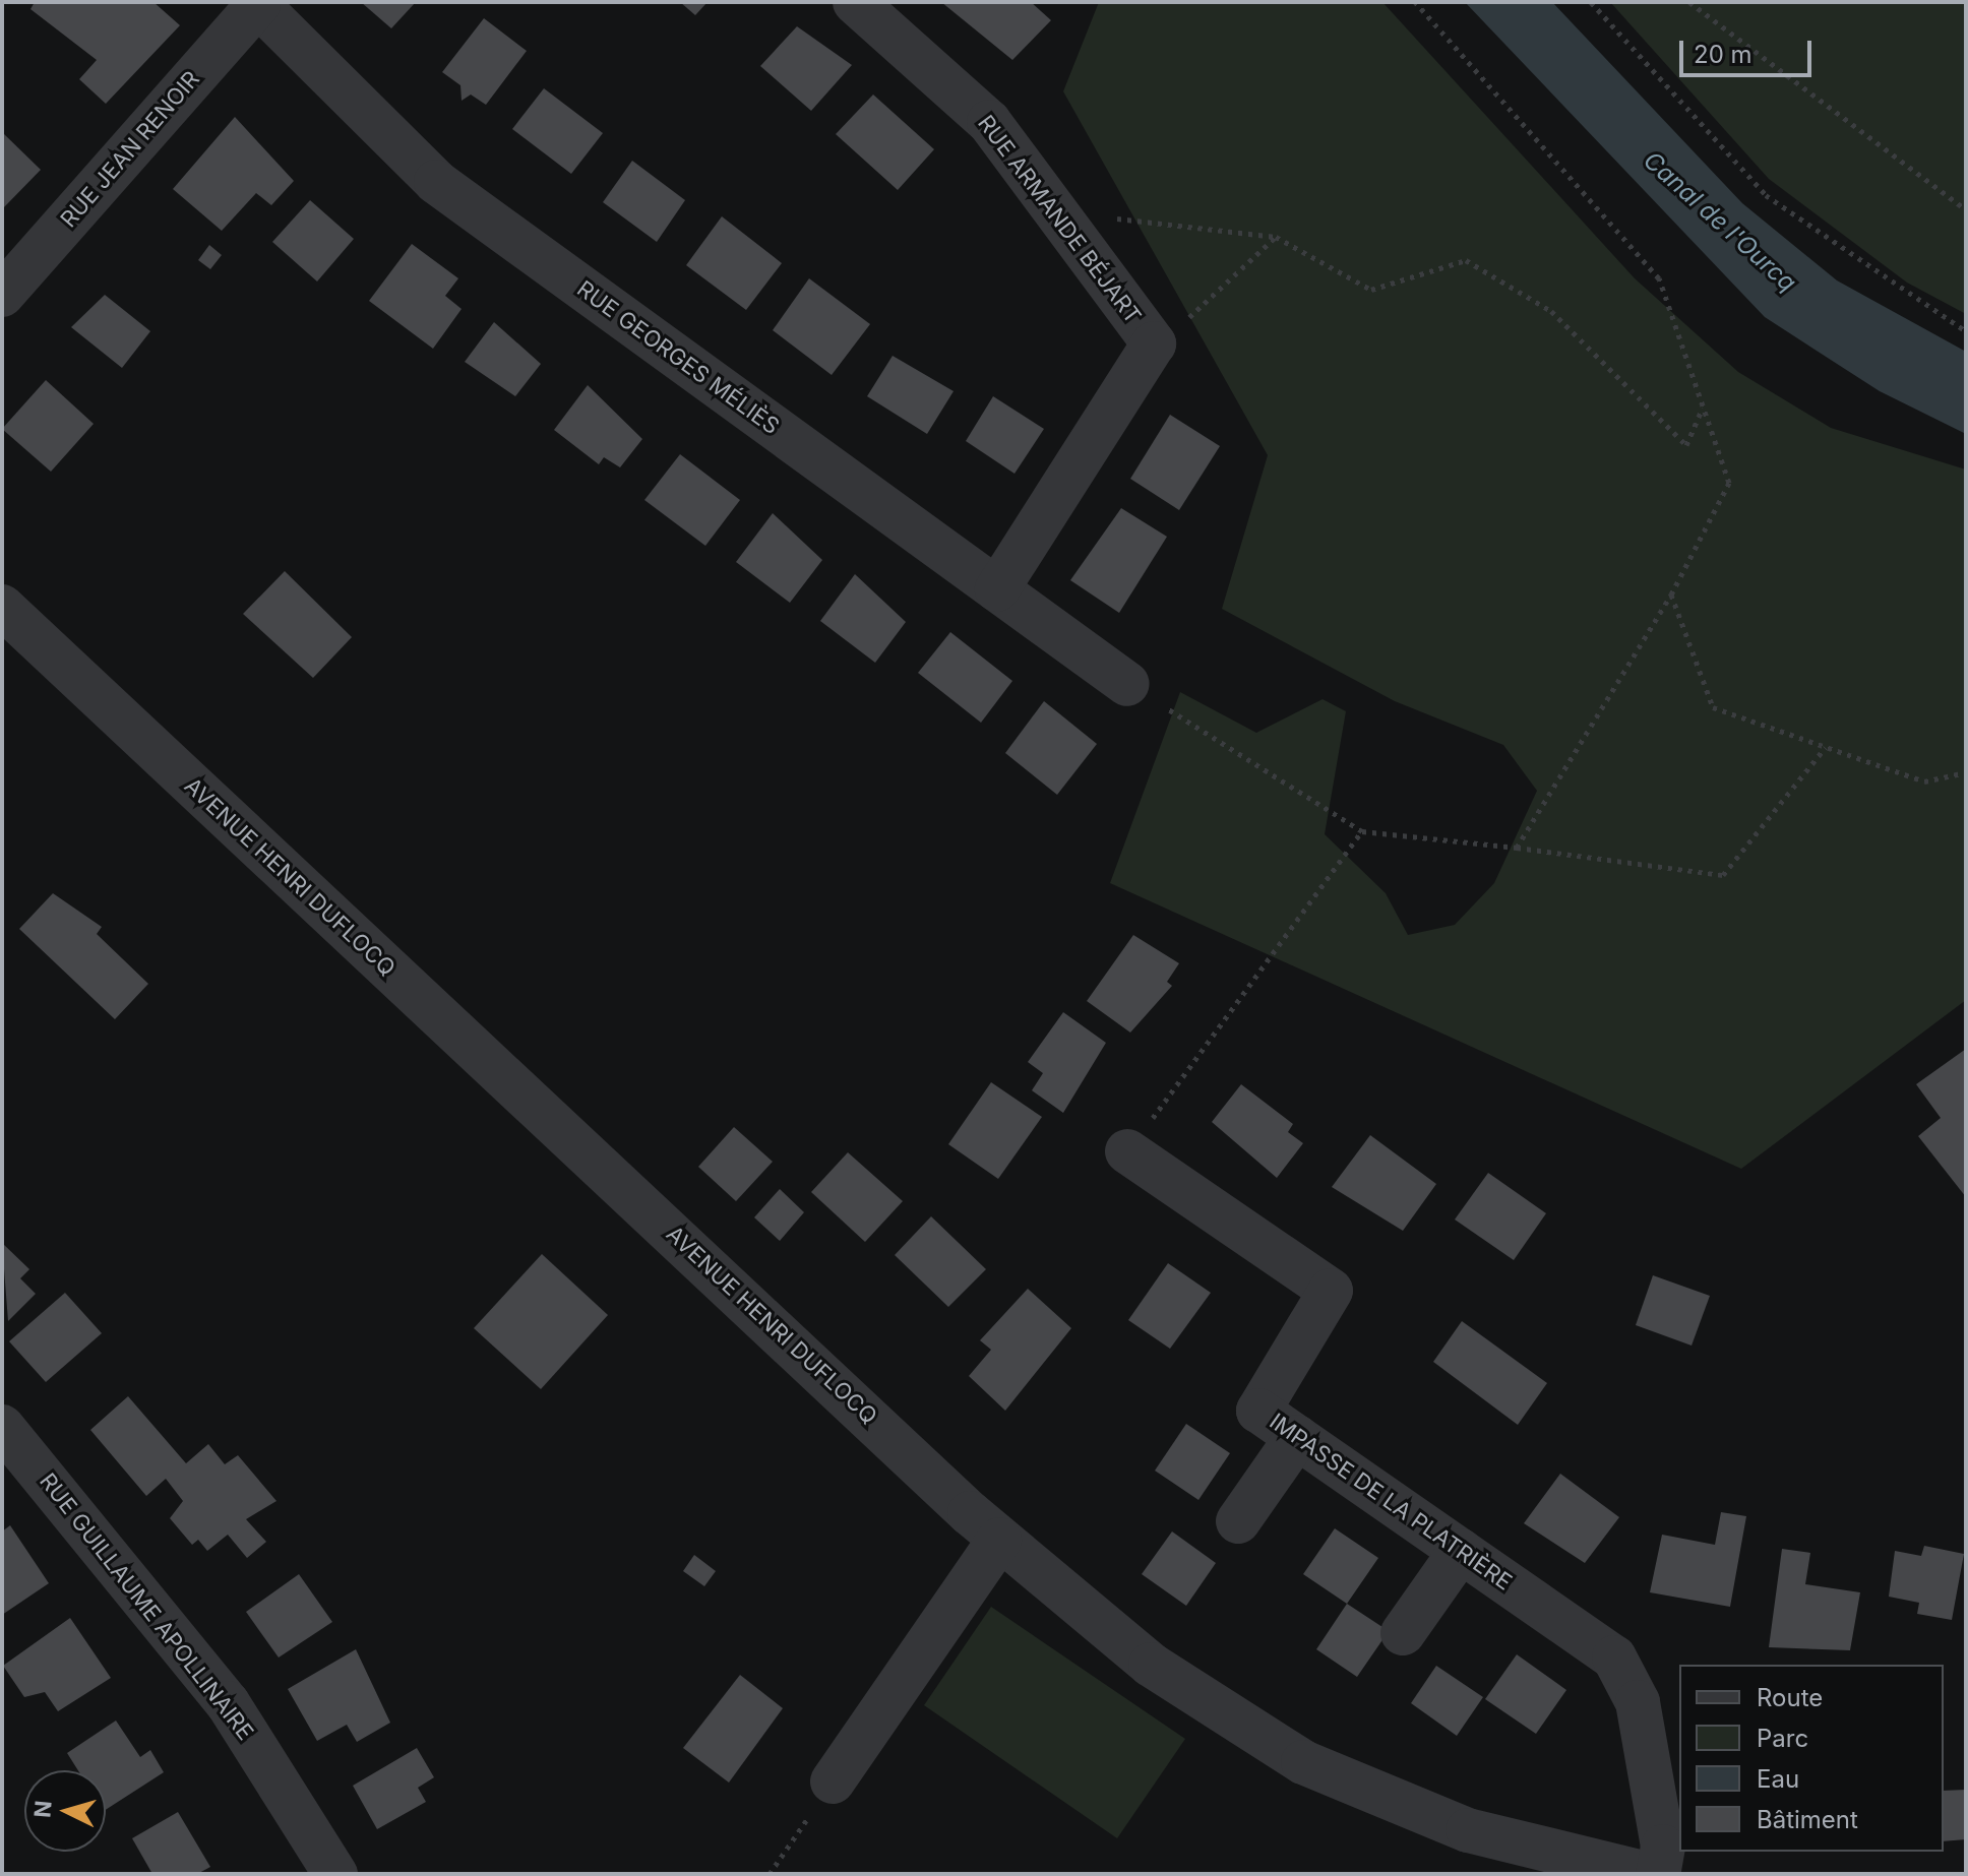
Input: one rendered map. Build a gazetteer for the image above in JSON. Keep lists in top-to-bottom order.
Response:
{
  "streets": {
    "street": [
      "RUE JEAN RENOIR",
      "RUE ARMANDE BÉJART",
      "RUE GEORGES MÉLIÈS",
      "AVENUE HENRI DUFLOCQ",
      "IMPASSE DE LA PLATRIÈRE",
      "RUE GUILLAUME APOLLINAIRE"
    ]
  },
  "crossings": [
    ["RUE JEAN RENOIR", "RUE GEORGES MÉLIÈS"]
  ],
  "water": ["Canal de l'Ourcq"],
  "legend": [
    "Route",
    "Parc",
    "Eau",
    "Bâtiment"
  ],
  "scale_bar": "20 m",
  "north": "left"
}
